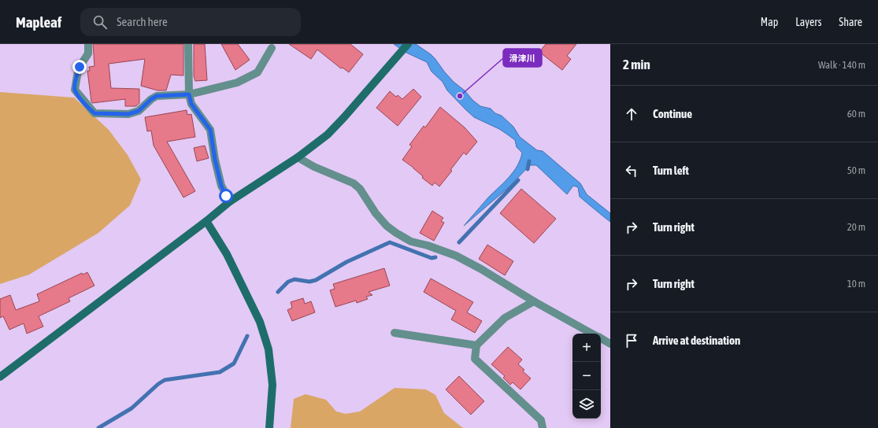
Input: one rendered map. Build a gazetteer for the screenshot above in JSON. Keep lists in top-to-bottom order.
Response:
{
  "places": ["滑津川"],
  "page": {
    "header": "Mapleaf",
    "search": "Search here",
    "nav": ["Map", "Layers", "Share"],
    "heading": ["2 min", "Walk · 140 m"],
    "list": [
      ["Continue", "60 m"],
      ["Turn left", "50 m"],
      ["Turn right", "20 m"],
      ["Turn right", "10 m"],
      "Arrive at destination"
    ],
    "map_buttons": ["+", "−"]
  }
}
